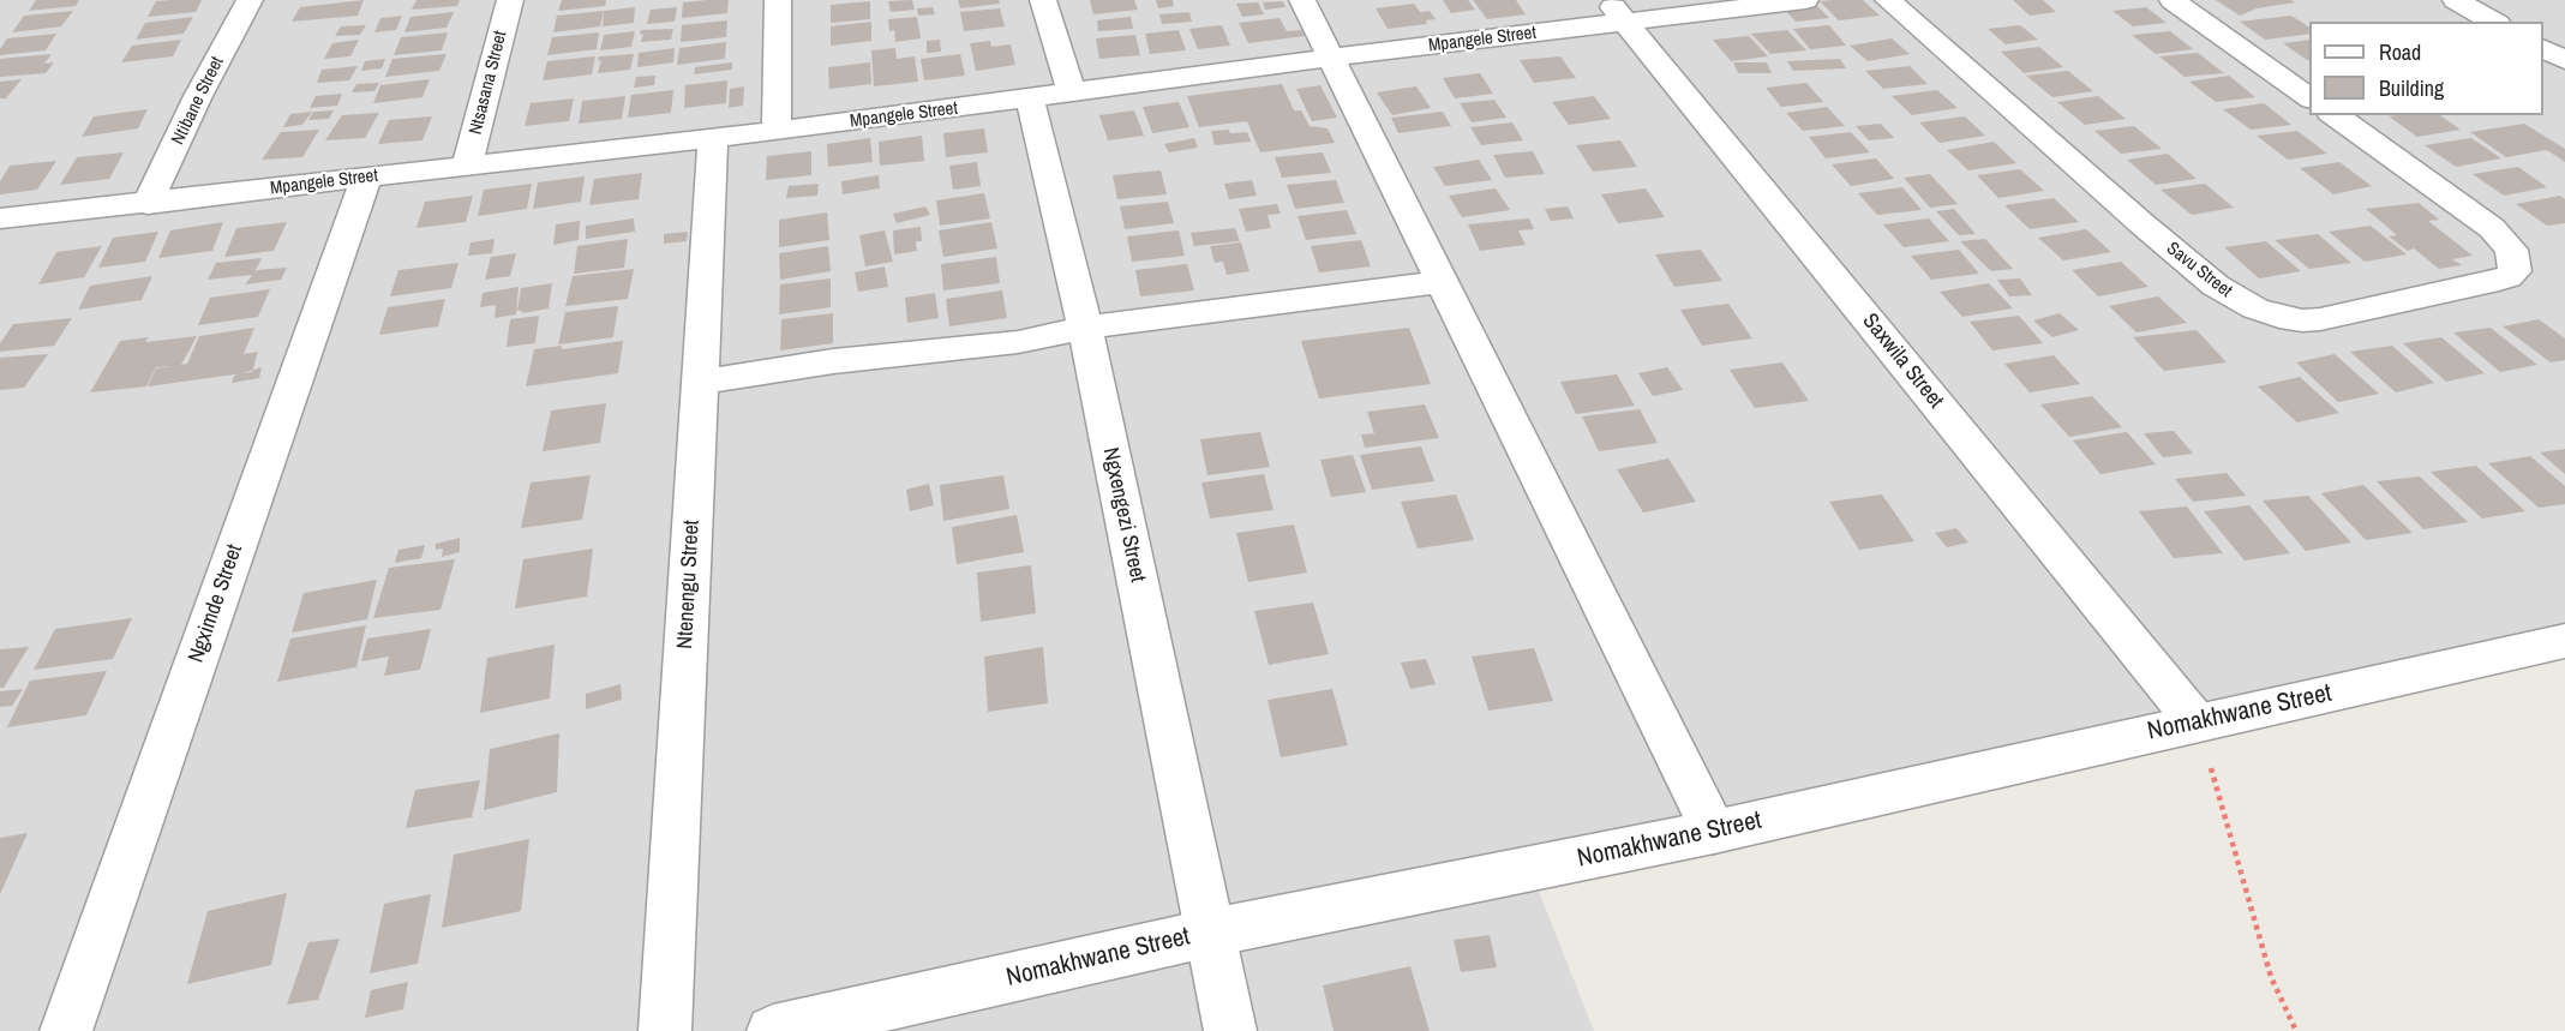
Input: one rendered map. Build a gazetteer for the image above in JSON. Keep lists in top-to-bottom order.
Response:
{
  "streets": {
    "street": [
      "Mpangele Street",
      "Ntsasana Street",
      "Ntibane Street",
      "Savu Street",
      "Saxwila Street",
      "Ngxengezi Street",
      "Ntenengu Street",
      "Ngximde Street",
      "Nomakhwane Street"
    ]
  },
  "crossings": [
    ["Mpangele Street", "Ntsasana Street"],
    ["Mpangele Street", "Ntibane Street"],
    ["Mpangele Street", "Saxwila Street"],
    ["Mpangele Street", "Ngxengezi Street"],
    ["Mpangele Street", "Ntenengu Street"],
    ["Mpangele Street", "Ngximde Street"],
    ["Saxwila Street", "Nomakhwane Street"],
    ["Ngxengezi Street", "Nomakhwane Street"]
  ],
  "legend": ["Road", "Building"]
}
